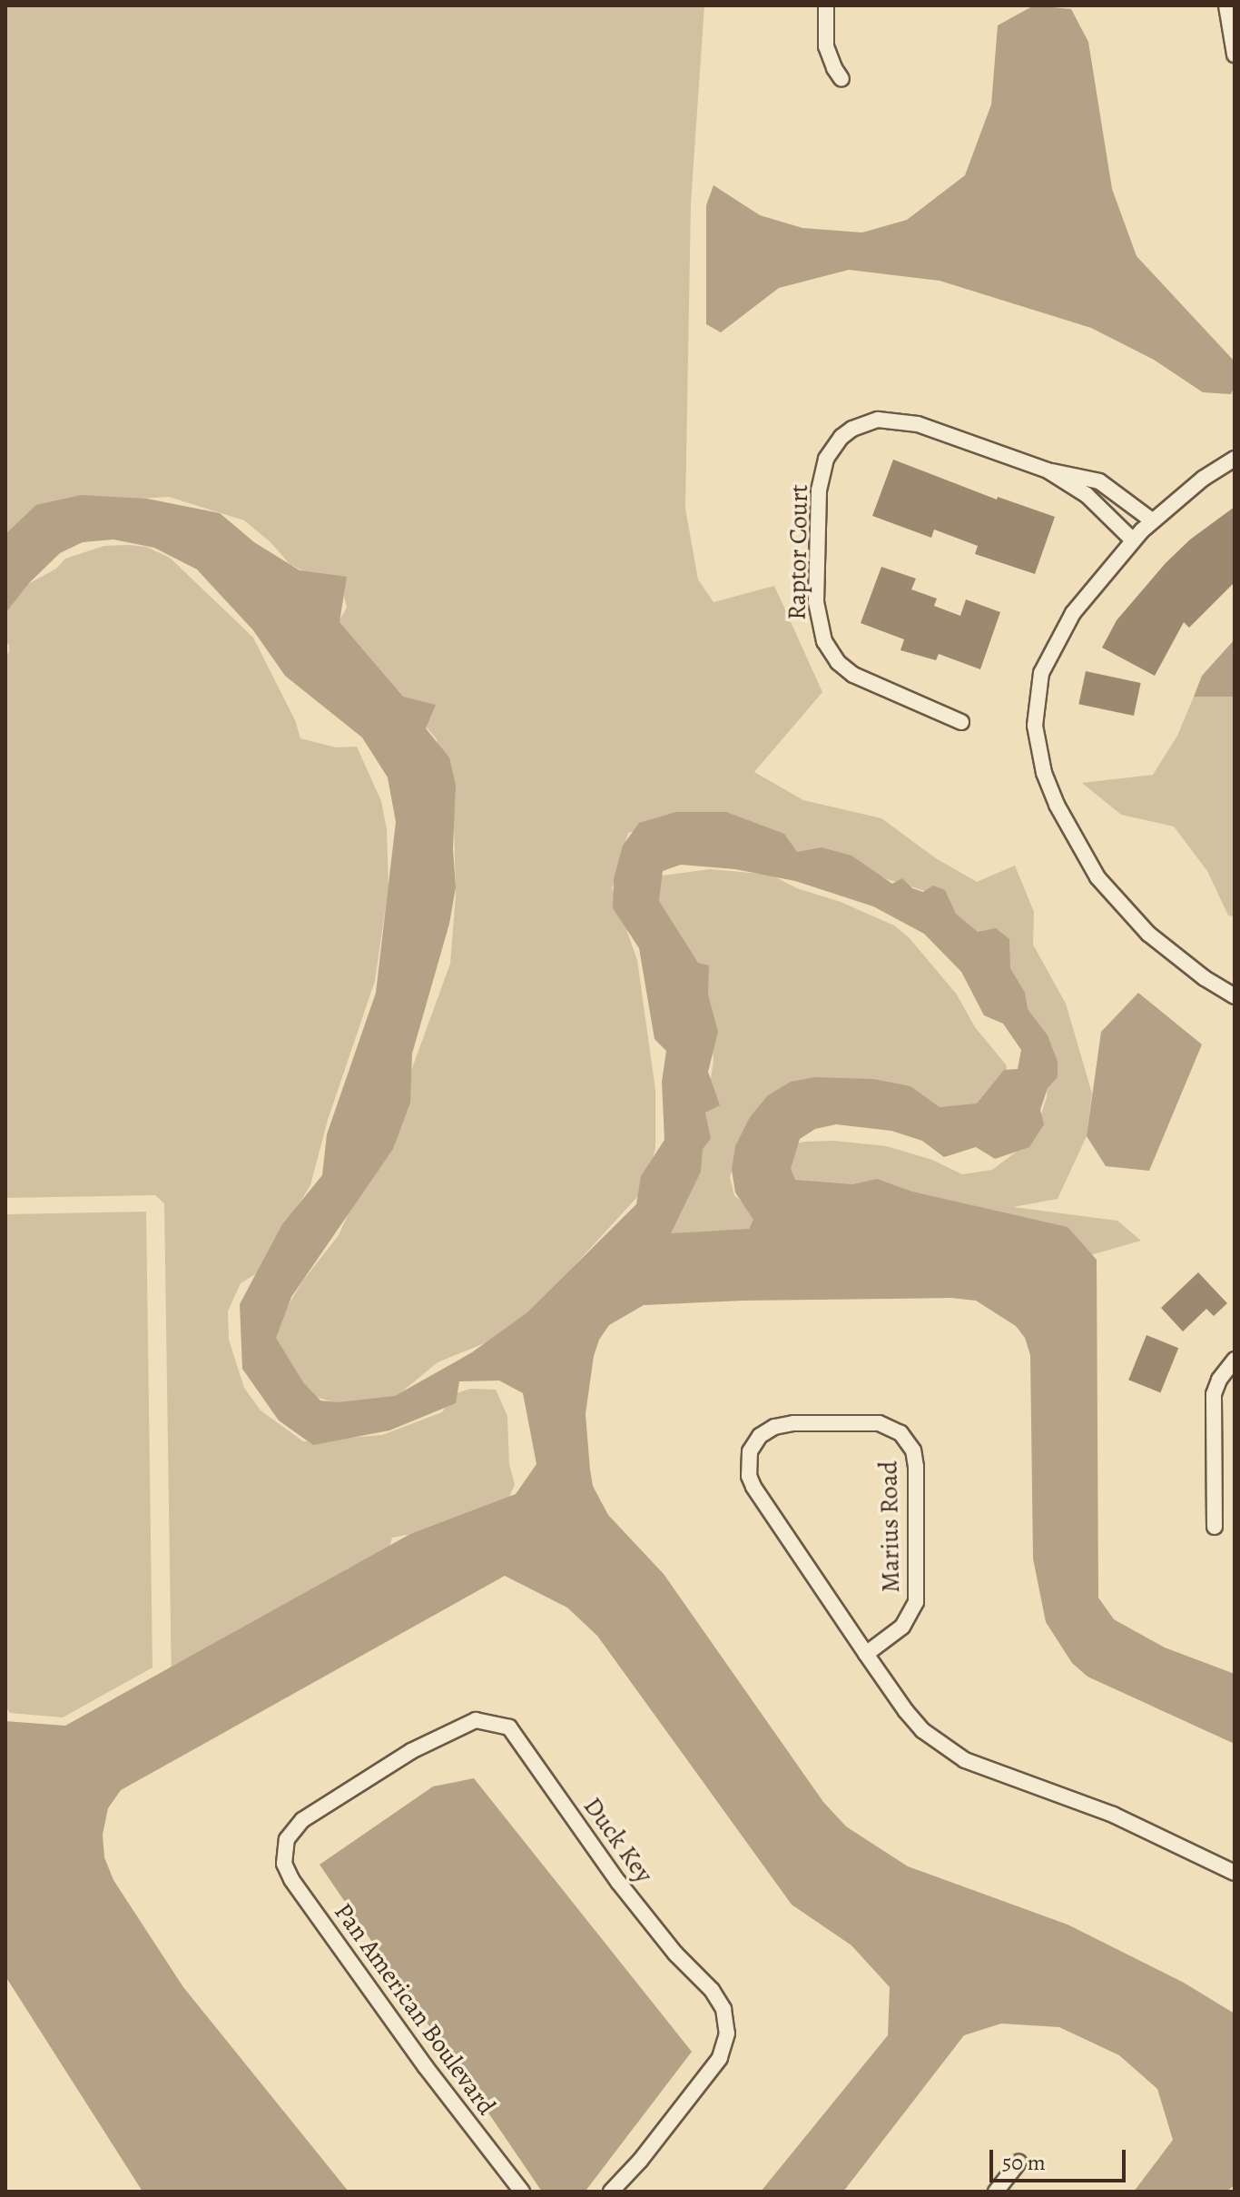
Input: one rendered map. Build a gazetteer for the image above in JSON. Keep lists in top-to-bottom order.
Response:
{
  "streets": {
    "street": [
      "Raptor Court",
      "Marius Road",
      "Duck Key",
      "Pan American Boulevard"
    ]
  },
  "crossings": [
    ["Duck Key", "Pan American Boulevard"]
  ],
  "scale_bar": "50 m"
}
